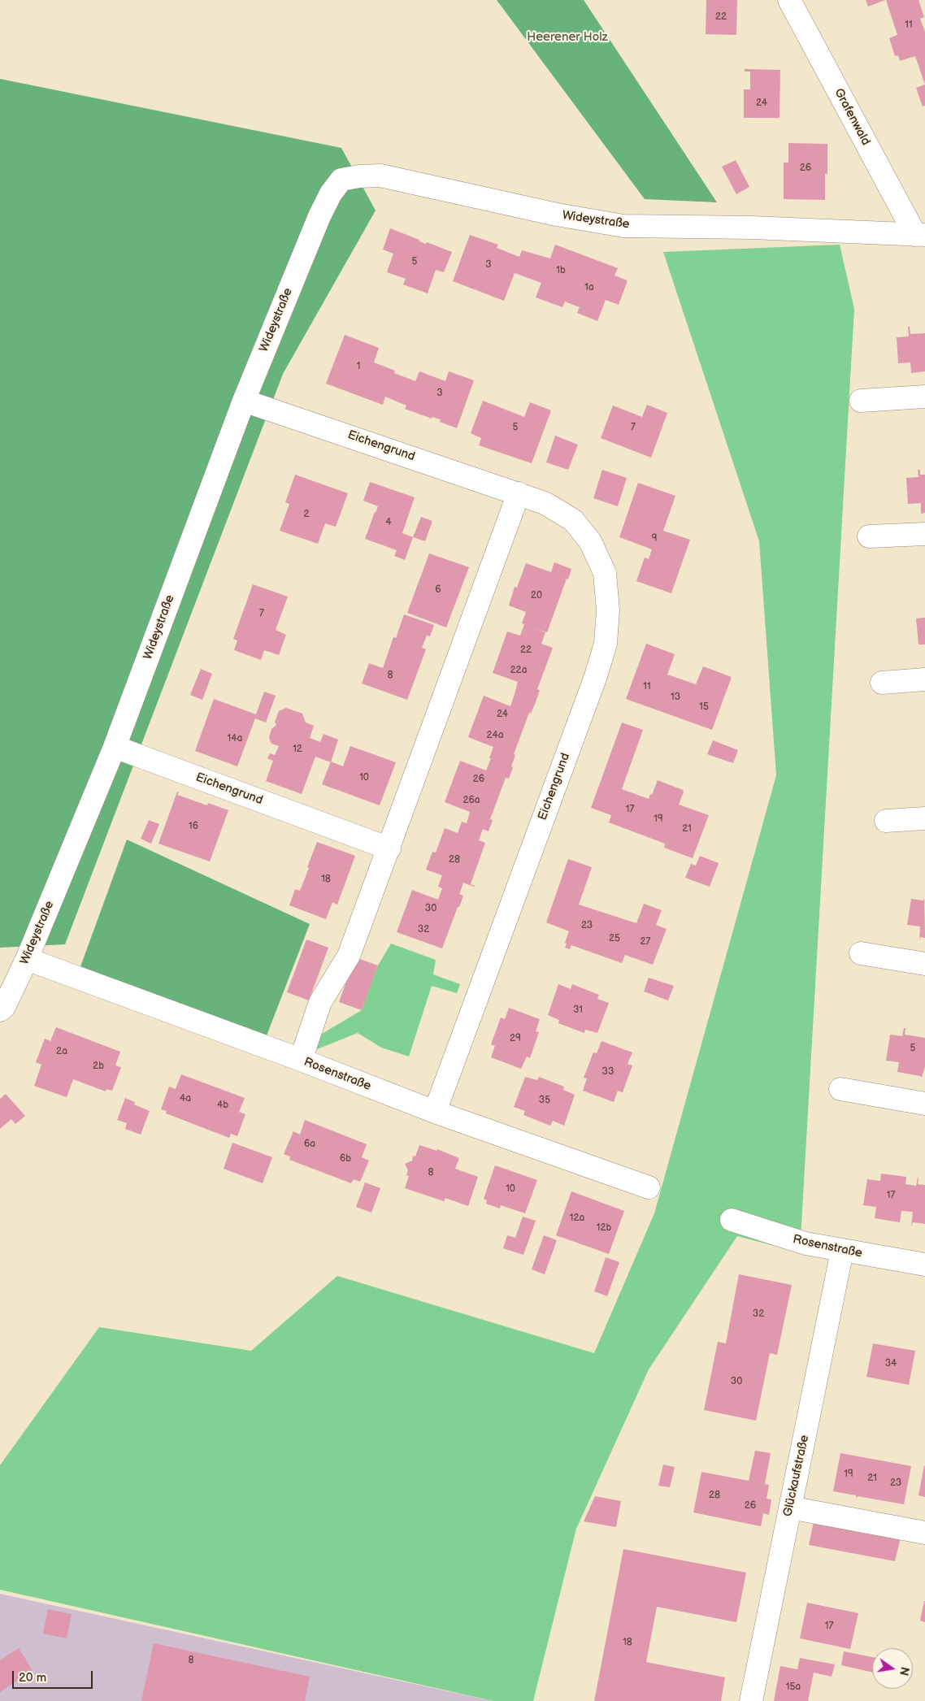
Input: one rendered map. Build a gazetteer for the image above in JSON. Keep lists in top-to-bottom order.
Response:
{
  "streets": {
    "street": [
      "Grafenwald",
      "Wideystraße",
      "Eichengrund",
      "Rosenstraße",
      "Glückaufstraße"
    ]
  },
  "crossings": [
    ["Grafenwald", "Wideystraße"],
    ["Wideystraße", "Eichengrund"],
    ["Wideystraße", "Rosenstraße"],
    ["Eichengrund", "Rosenstraße"],
    ["Rosenstraße", "Glückaufstraße"]
  ],
  "parks": ["Heerener Holz"],
  "house_numbers": [
    "22",
    "11",
    "24",
    "26",
    "5",
    "3",
    "1b",
    "1a",
    "1",
    "3",
    "5",
    "7",
    "2",
    "4",
    "9",
    "6",
    "20",
    "7",
    "22",
    "22a",
    "8",
    "11",
    "13",
    "15",
    "24",
    "24a",
    "14a",
    "12",
    "10",
    "26",
    "26a",
    "17",
    "19",
    "16",
    "21",
    "28",
    "18",
    "30",
    "23",
    "32",
    "25",
    "27",
    "31",
    "29",
    "5",
    "2a",
    "2b",
    "33",
    "4a",
    "35",
    "4b",
    "6a",
    "6b",
    "8",
    "10",
    "17",
    "12a",
    "12b",
    "32",
    "34",
    "30",
    "19",
    "21",
    "23",
    "28",
    "26",
    "17",
    "18",
    "8",
    "15a"
  ],
  "scale_bar": "20 m",
  "north": "right"
}
